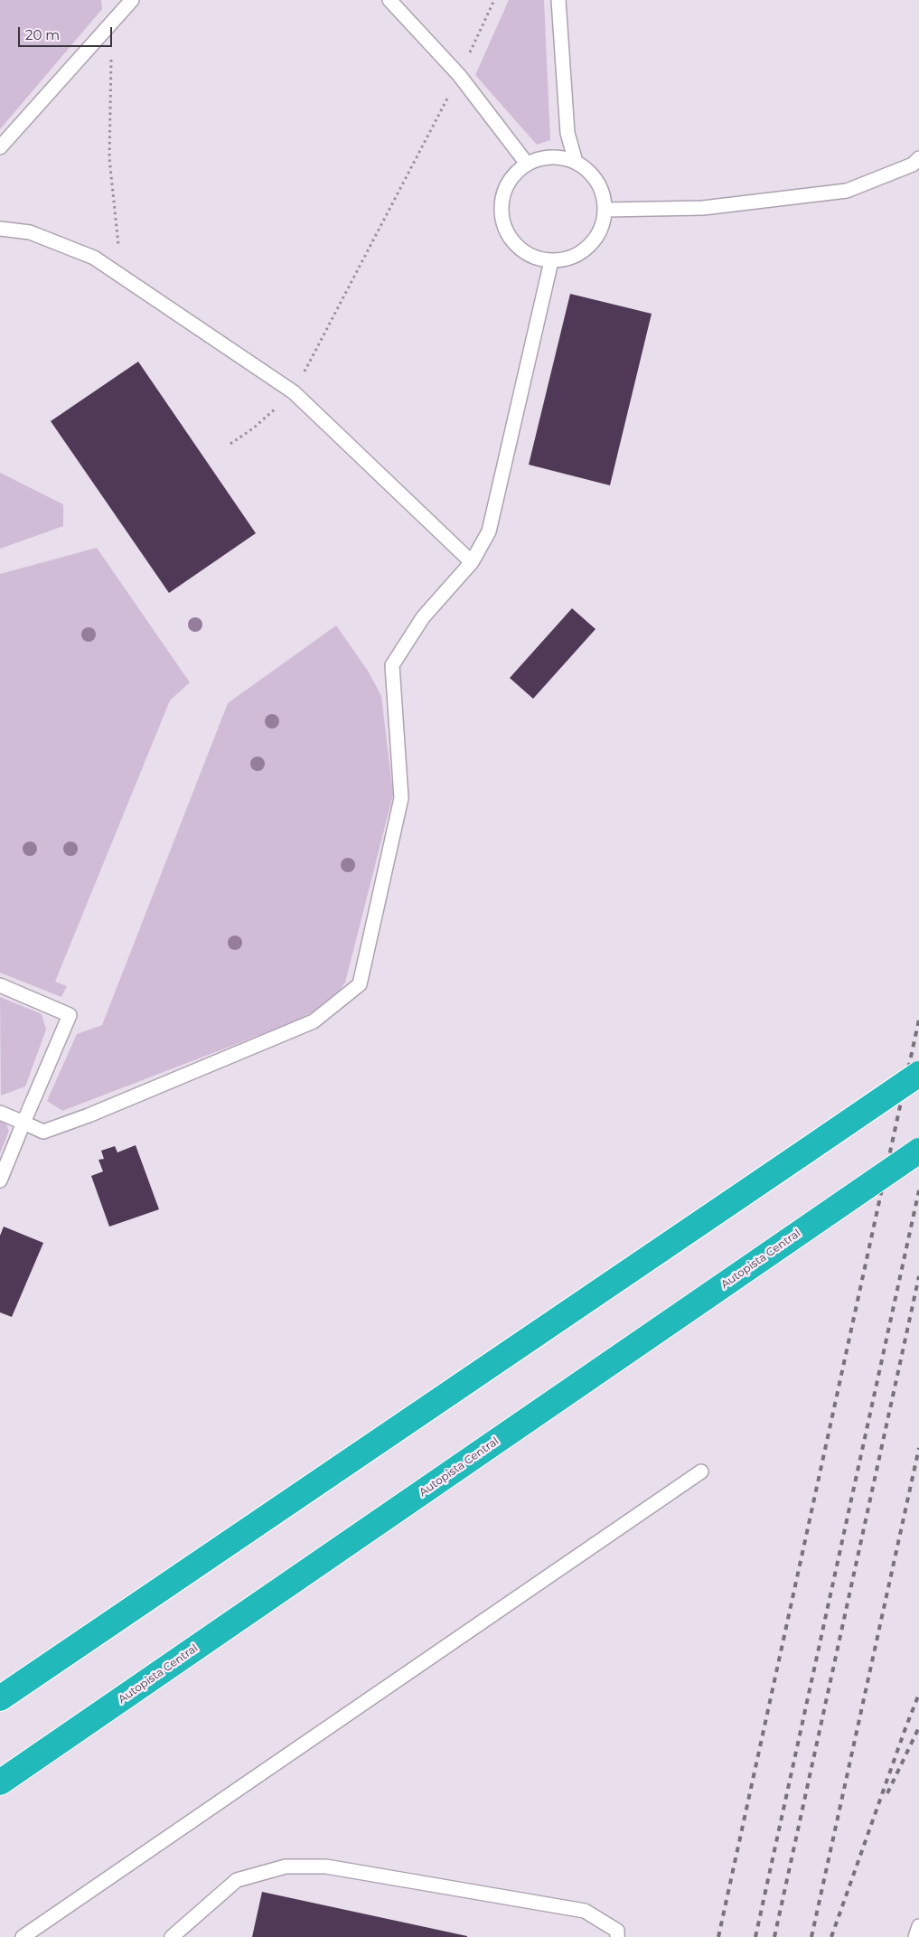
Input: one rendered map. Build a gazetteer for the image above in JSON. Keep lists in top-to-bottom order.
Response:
{
  "streets": {
    "highway": ["Autopista Central"]
  },
  "scale_bar": "20 m"
}
